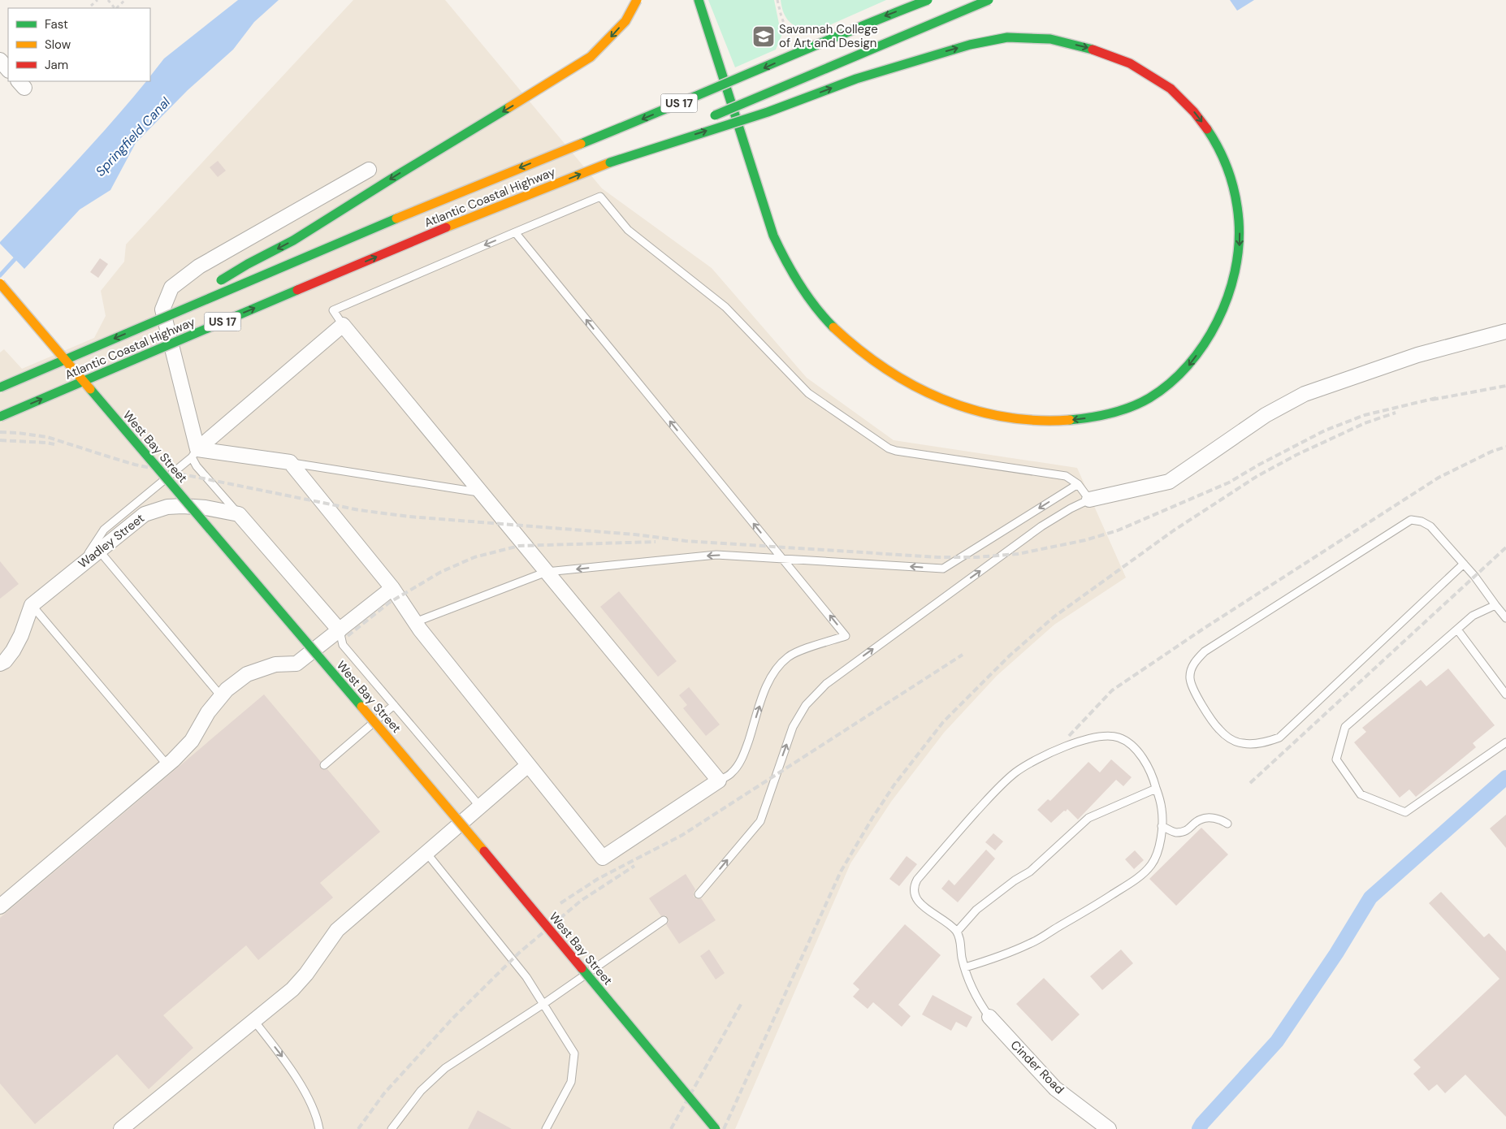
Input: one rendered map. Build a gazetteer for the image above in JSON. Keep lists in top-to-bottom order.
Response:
{
  "streets": {
    "main road": ["US 17", "Atlantic Coastal Highway", "West Bay Street"],
    "street": ["Wadley Street", "Cinder Road"]
  },
  "water": ["Springfield Canal"],
  "places": {
    "school or university": ["Savannah College of Art and Design"]
  },
  "legend": ["Fast", "Slow", "Jam"]
}
